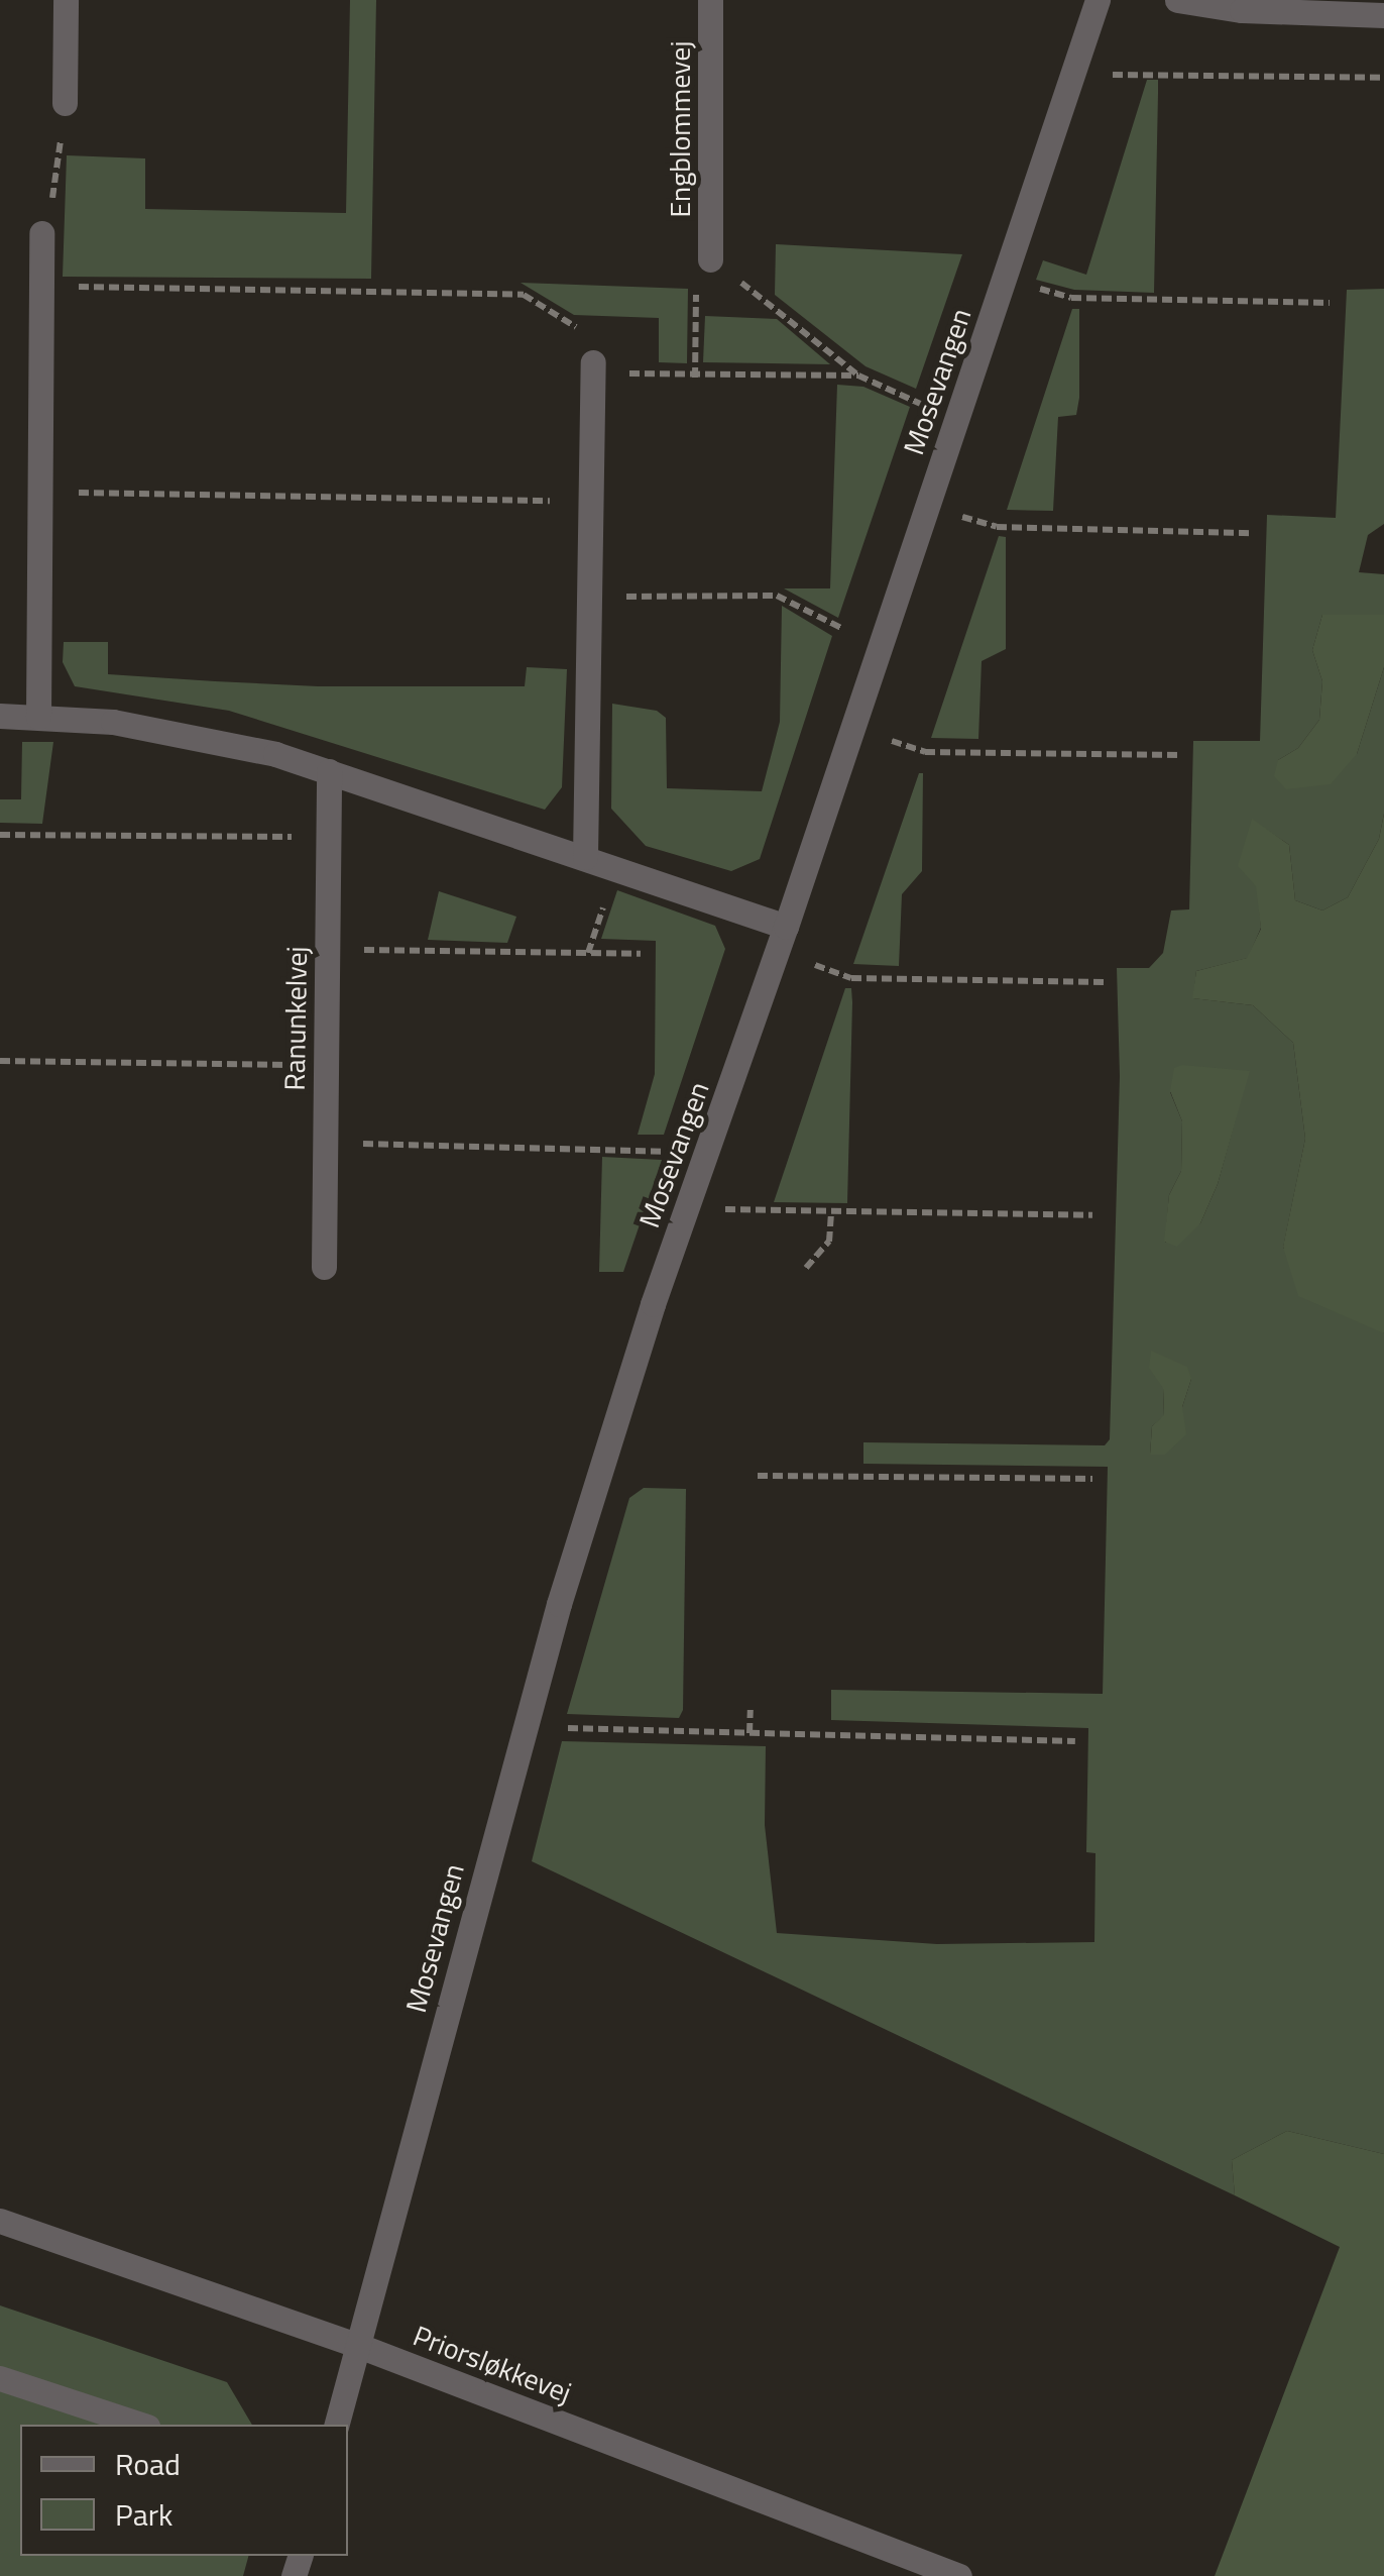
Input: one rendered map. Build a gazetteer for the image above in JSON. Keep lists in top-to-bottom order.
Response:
{
  "streets": {
    "street": [
      "Engblommevej",
      "Mosevangen",
      "Ranunkelvej",
      "Priorsløkkevej"
    ]
  },
  "crossings": [
    ["Mosevangen", "Priorsløkkevej"]
  ],
  "legend": ["Road", "Park"]
}
